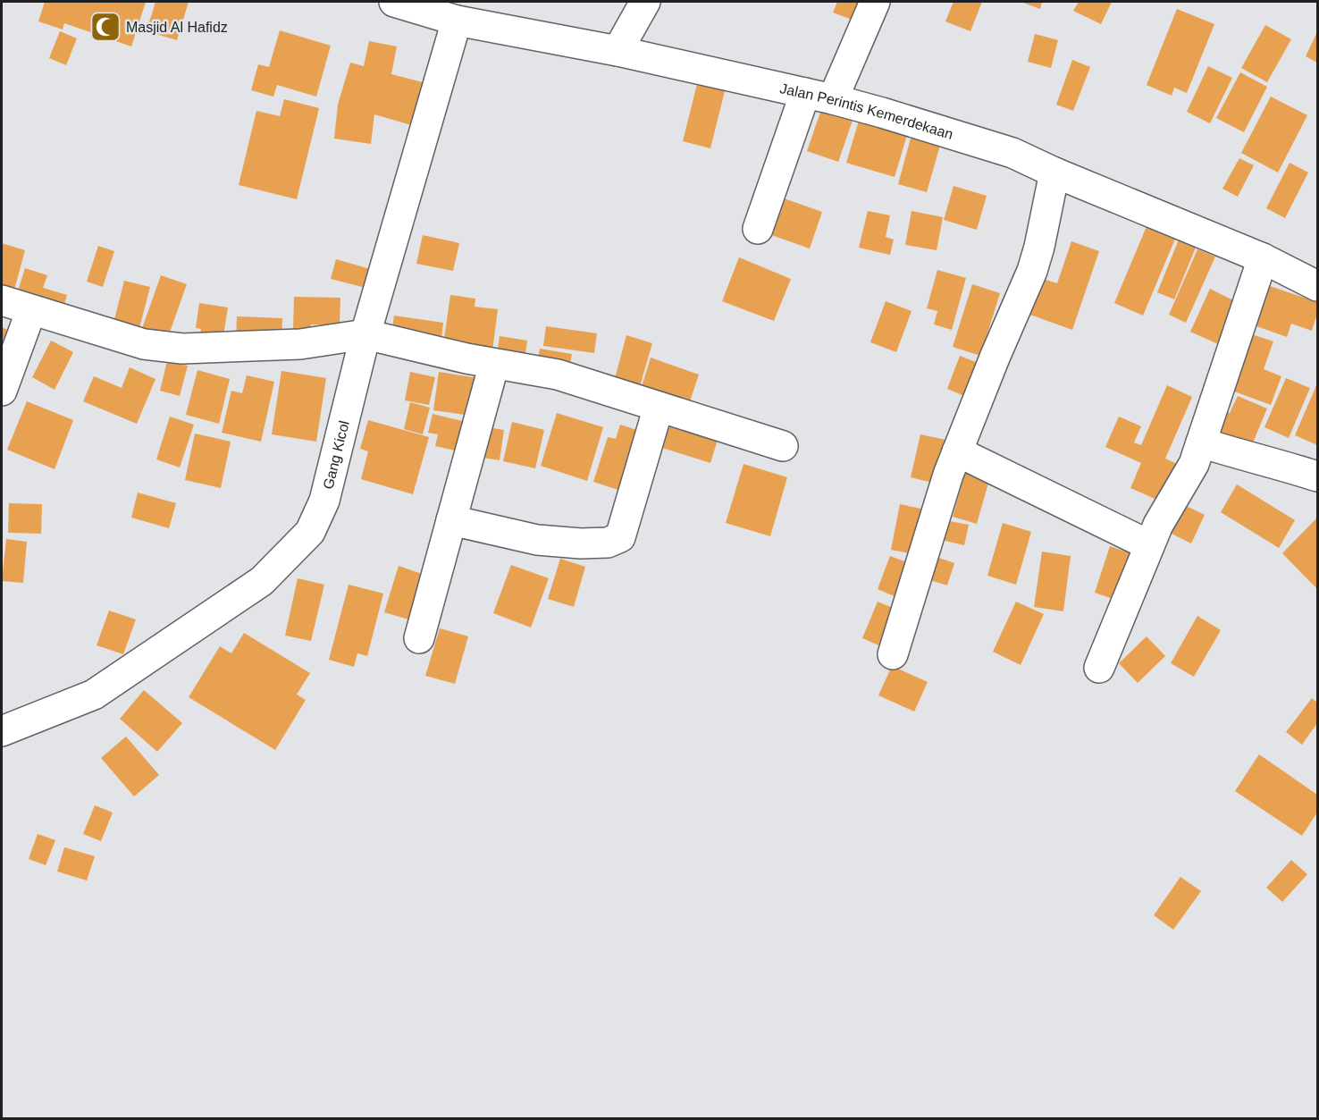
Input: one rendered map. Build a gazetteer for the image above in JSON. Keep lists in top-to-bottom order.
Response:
{
  "streets": {
    "street": ["Jalan Perintis Kemerdekaan", "Gang Kicol"]
  },
  "crossings": [
    ["Jalan Perintis Kemerdekaan", "Gang Kicol"]
  ],
  "places": {
    "mosque": ["Masjid Al Hafidz"]
  }
}
